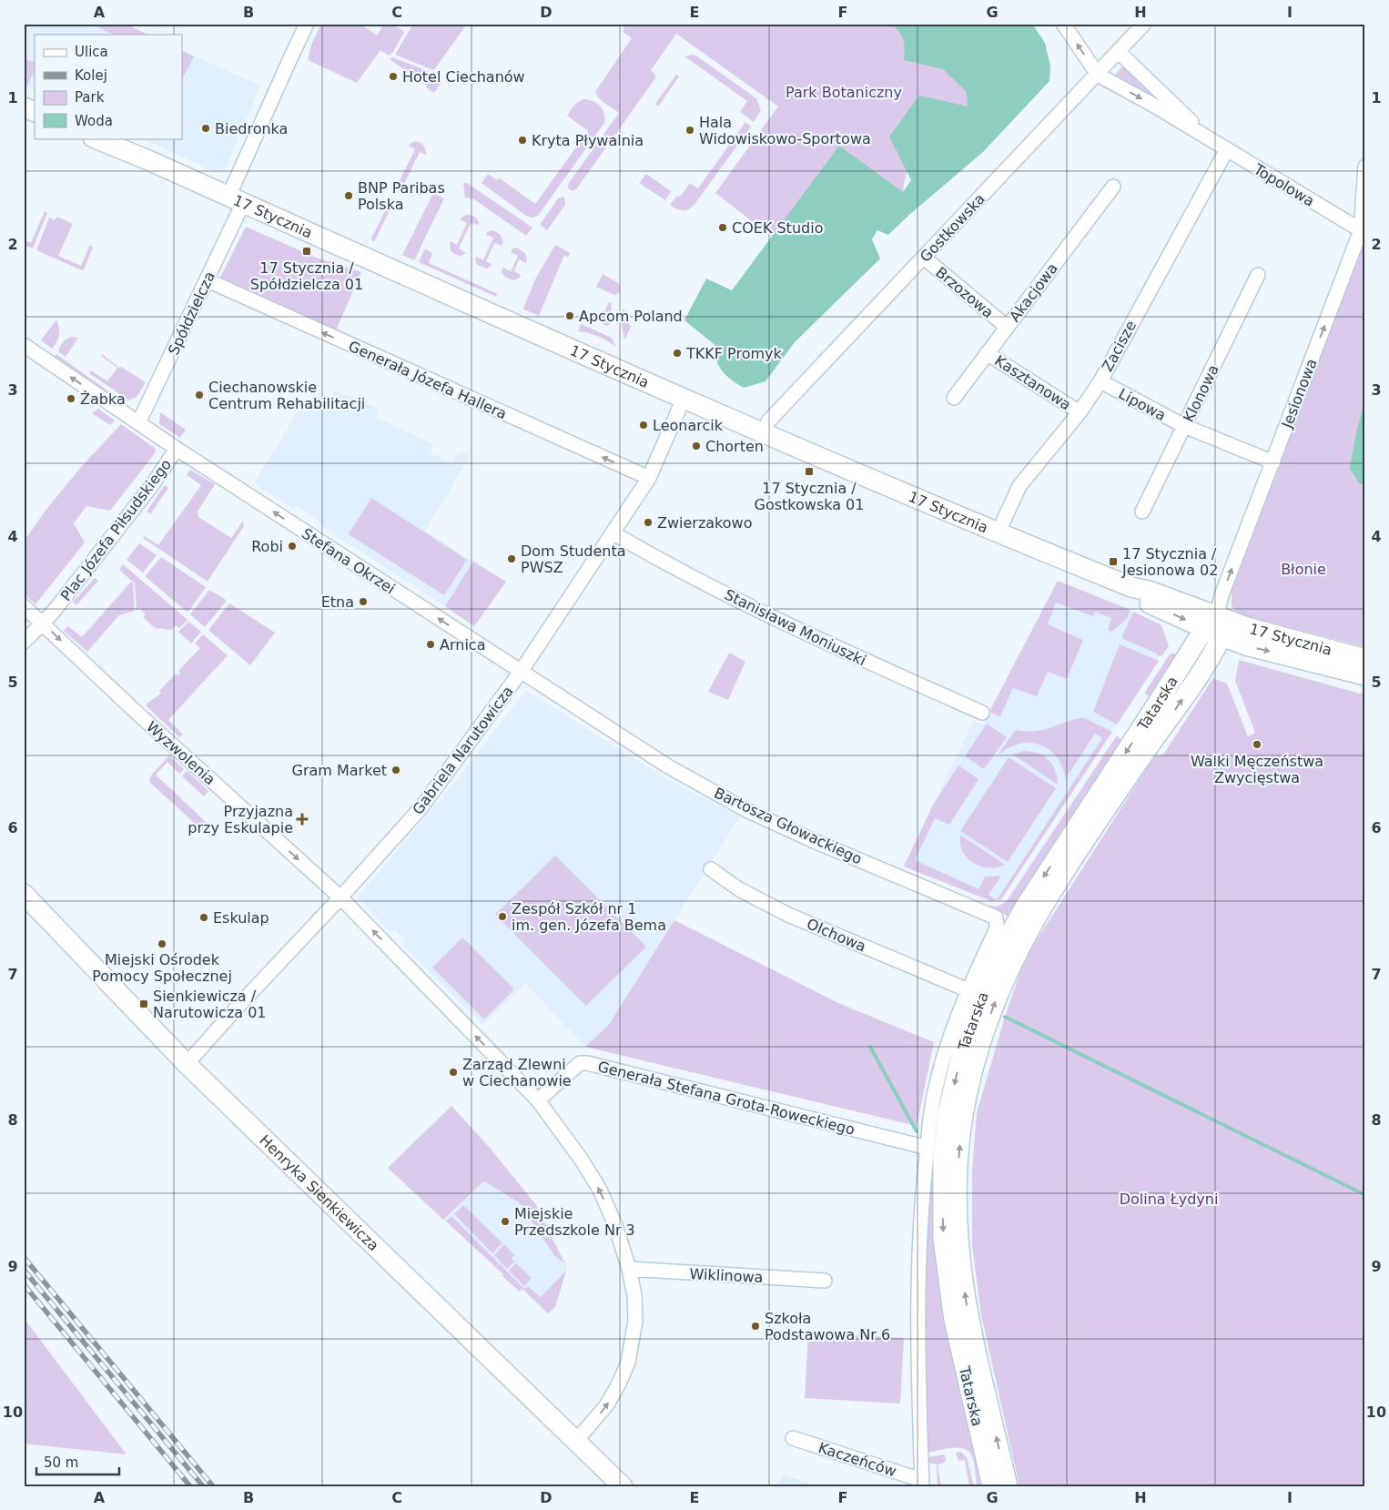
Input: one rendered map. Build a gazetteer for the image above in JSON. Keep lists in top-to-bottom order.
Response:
{
  "streets": {
    "main road": ["17 Stycznia", "Tatarska", "Henryka Sienkiewicza"],
    "street": [
      "Topolowa",
      "Gostkowska",
      "Brzozowa",
      "Akacjowa",
      "Spółdzielcza",
      "Zacisze",
      "Generała Józefa Hallera",
      "Kasztanowa",
      "Klonowa",
      "Jesionowa",
      "Lipowa",
      "Plac Józefa Piłsudskiego",
      "Stefana Okrzei",
      "Stanisława Moniuszki",
      "Gabriela Narutowicza",
      "Wyzwolenia",
      "Bartosza Głowackiego",
      "Olchowa",
      "Generała Stefana Grota-Roweckiego",
      "Wiklinowa",
      "Kaczeńców"
    ]
  },
  "crossings": [
    ["Topolowa", "Gostkowska"],
    ["Topolowa", "Zacisze"],
    ["Topolowa", "Jesionowa"],
    ["17 Stycznia", "Gostkowska"],
    ["17 Stycznia", "Spółdzielcza"],
    ["17 Stycznia", "Zacisze"],
    ["17 Stycznia", "Jesionowa"],
    ["17 Stycznia", "Tatarska"],
    ["17 Stycznia", "Gabriela Narutowicza"],
    ["Gostkowska", "Brzozowa"],
    ["Brzozowa", "Akacjowa"],
    ["Akacjowa", "Kasztanowa"],
    ["Spółdzielcza", "Generała Józefa Hallera"],
    ["Spółdzielcza", "Plac Józefa Piłsudskiego"],
    ["Zacisze", "Kasztanowa"],
    ["Zacisze", "Lipowa"],
    ["Generała Józefa Hallera", "Gabriela Narutowicza"],
    ["Klonowa", "Lipowa"],
    ["Jesionowa", "Lipowa"],
    ["Jesionowa", "Tatarska"],
    ["Plac Józefa Piłsudskiego", "Stefana Okrzei"],
    ["Plac Józefa Piłsudskiego", "Wyzwolenia"],
    ["Stefana Okrzei", "Gabriela Narutowicza"],
    ["Stefana Okrzei", "Bartosza Głowackiego"],
    ["Stanisława Moniuszki", "Gabriela Narutowicza"],
    ["Tatarska", "Bartosza Głowackiego"],
    ["Tatarska", "Olchowa"],
    ["Tatarska", "Generała Stefana Grota-Roweckiego"],
    ["Tatarska", "Kaczeńców"],
    ["Gabriela Narutowicza", "Wyzwolenia"],
    ["Gabriela Narutowicza", "Bartosza Głowackiego"],
    ["Gabriela Narutowicza", "Henryka Sienkiewicza"],
    ["Wyzwolenia", "Generała Stefana Grota-Roweckiego"],
    ["Wyzwolenia", "Henryka Sienkiewicza"],
    ["Wyzwolenia", "Wiklinowa"]
  ],
  "one_way": ["Generała Józefa Hallera", "Jesionowa", "Stefana Okrzei"],
  "parks": ["Park Botaniczny", "Błonie", "Dolina Łydyni"],
  "places": {
    "other": [
      "Hotel Ciechanów",
      "Biedronka",
      "Hala Widowiskowo-Sportowa",
      "Kryta Pływalnia",
      "BNP Paribas Polska",
      "COEK Studio",
      "Apcom Poland",
      "TKKF Promyk",
      "Ciechanowskie Centrum Rehabilitacji",
      "Żabka",
      "Leonarcik",
      "Chorten",
      "Zwierzakowo",
      "Robi",
      "Dom Studenta PWSZ",
      "Etna",
      "Arnica",
      "Walki Męczeństwa Zwycięstwa",
      "Gram Market",
      "Zespół Szkół nr 1 im. gen. Józefa Bema",
      "Eskulap",
      "Miejski Ośrodek Pomocy Społecznej",
      "Zarząd Zlewni w Ciechanowie",
      "Miejskie Przedszkole Nr 3",
      "Szkoła Podstawowa Nr 6"
    ],
    "transit": [
      "17 Stycznia / Spółdzielcza 01",
      "17 Stycznia / Gostkowska 01",
      "17 Stycznia / Jesionowa 02",
      "Sienkiewicza / Narutowicza 01"
    ],
    "health": ["Przyjazna przy Eskulapie"]
  },
  "legend": [
    "Ulica",
    "Kolej",
    "Park",
    "Woda"
  ],
  "scale_bar": "50 m",
  "grid": {
    "columns": [
      "A",
      "B",
      "C",
      "D",
      "E",
      "F",
      "G",
      "H",
      "I"
    ],
    "rows": [
      "1",
      "2",
      "3",
      "4",
      "5",
      "6",
      "7",
      "8",
      "9",
      "10"
    ]
  }
}
